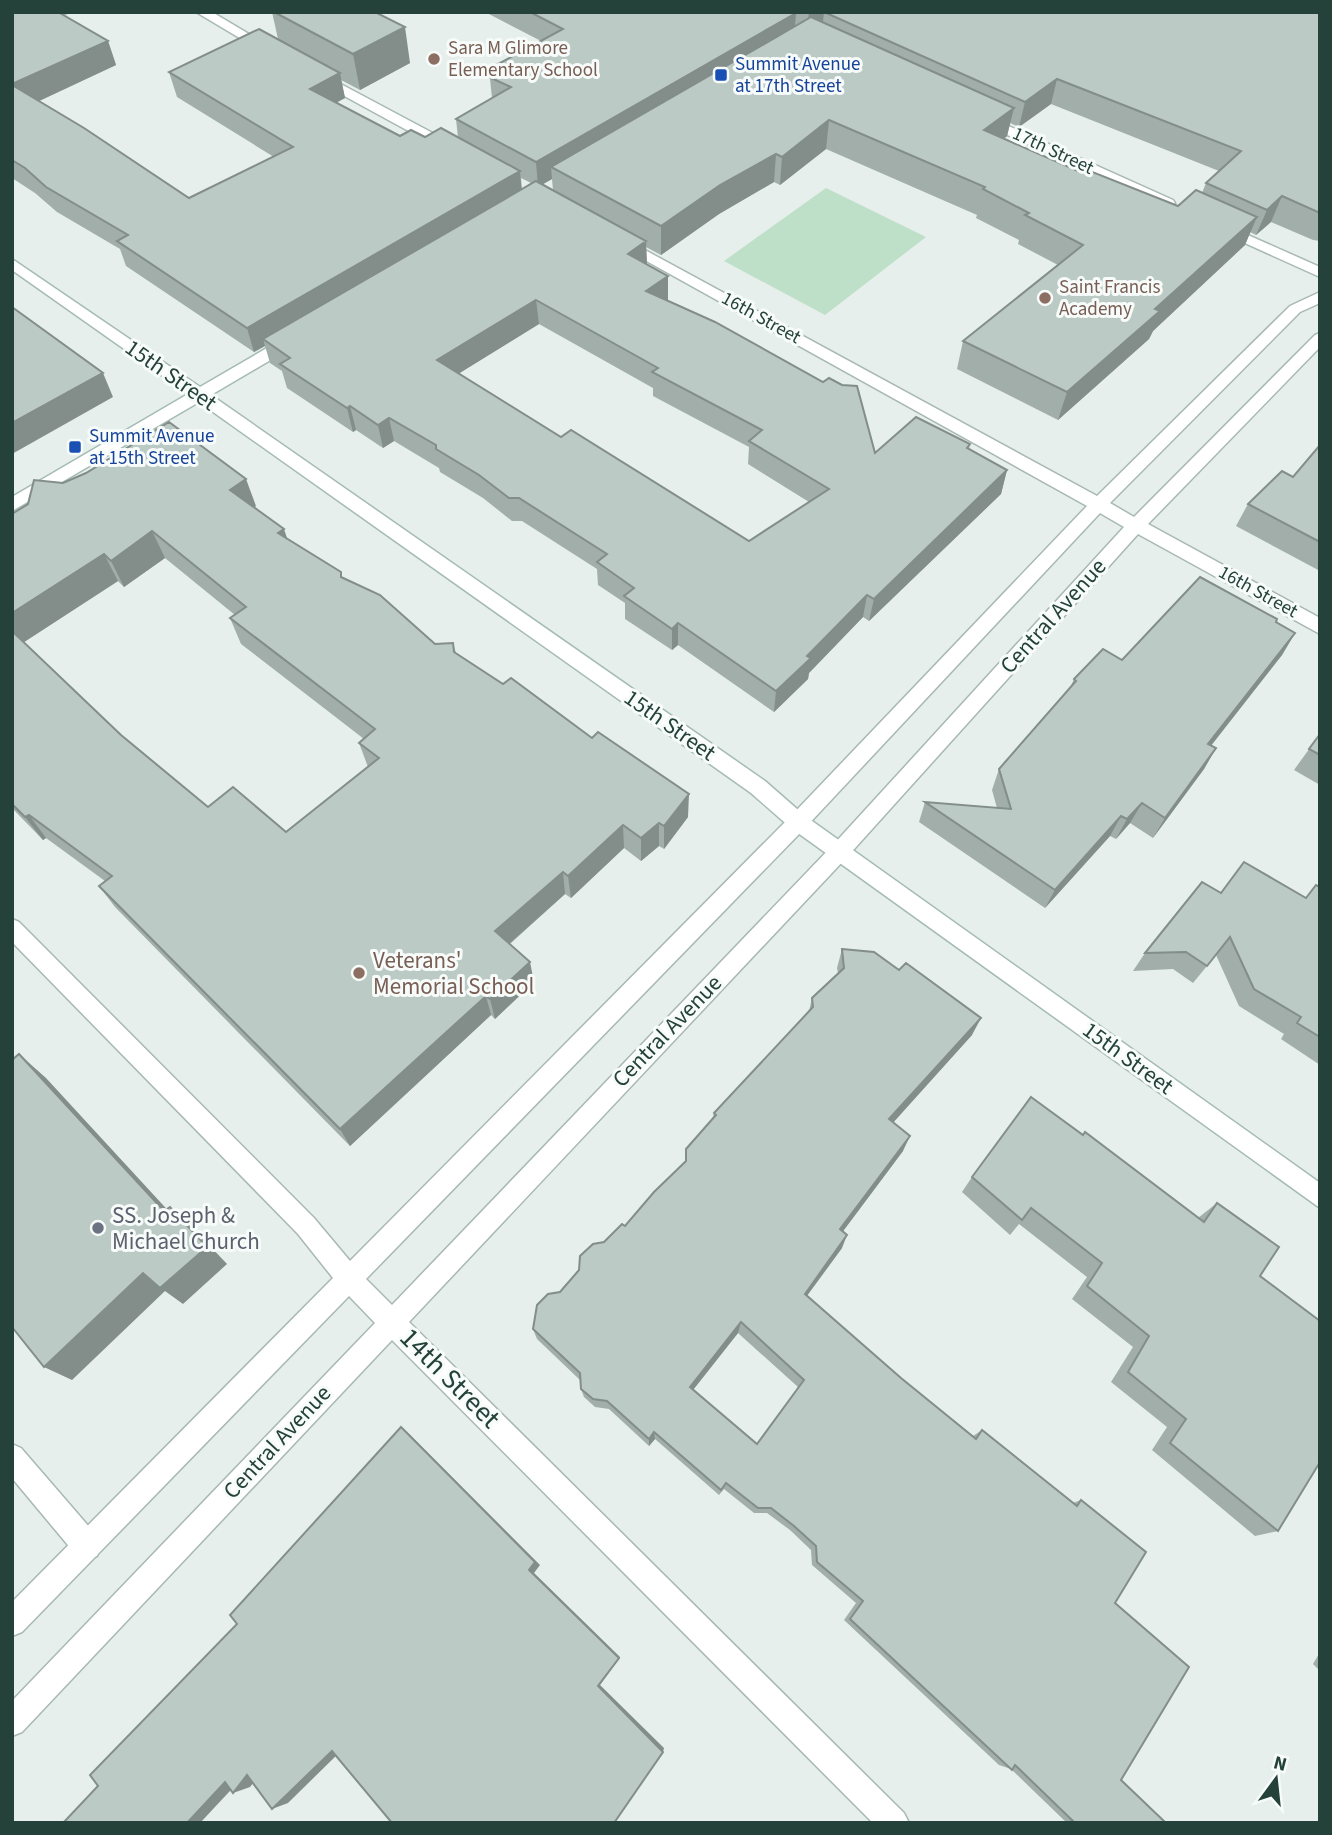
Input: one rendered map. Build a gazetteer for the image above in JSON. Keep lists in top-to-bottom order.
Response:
{
  "streets": {
    "street": [
      "17th Street",
      "16th Street",
      "15th Street",
      "Central Avenue",
      "14th Street"
    ]
  },
  "crossings": [
    ["16th Street", "Central Avenue"],
    ["15th Street", "Central Avenue"],
    ["Central Avenue", "14th Street"]
  ],
  "places": {
    "other": [
      "Sara M Glimore Elementary School",
      "Saint Francis Academy",
      "Veterans' Memorial School",
      "SS. Joseph & Michael Church"
    ],
    "transit": ["Summit Avenue at 17th Street", "Summit Avenue at 15th Street"]
  },
  "north": "top"
}
